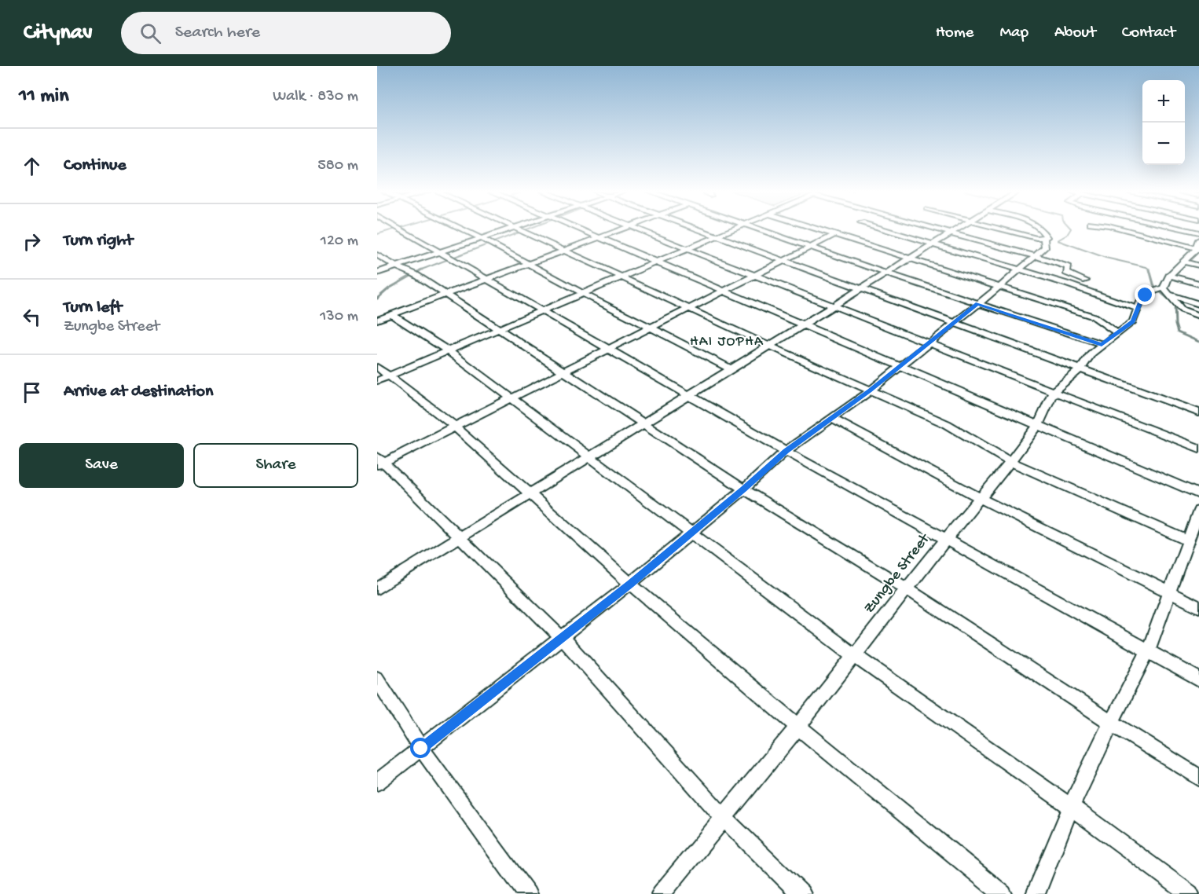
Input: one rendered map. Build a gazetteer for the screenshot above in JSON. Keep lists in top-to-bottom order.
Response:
{
  "streets": {
    "street": ["Zungbe Street"]
  },
  "districts": ["HAI JOPHA"],
  "page": {
    "header": "Citynav",
    "search": "Search here",
    "nav": [
      "Home",
      "Map",
      "About",
      "Contact"
    ],
    "heading": ["11 min", "Walk · 830 m"],
    "map_buttons": ["+", "−"],
    "list": [
      ["Continue", "580 m"],
      ["Turn right", "120 m"],
      ["Turn left", "Zungbe Street", "130 m"],
      "Arrive at destination"
    ],
    "buttons": ["Save", "Share"]
  }
}
